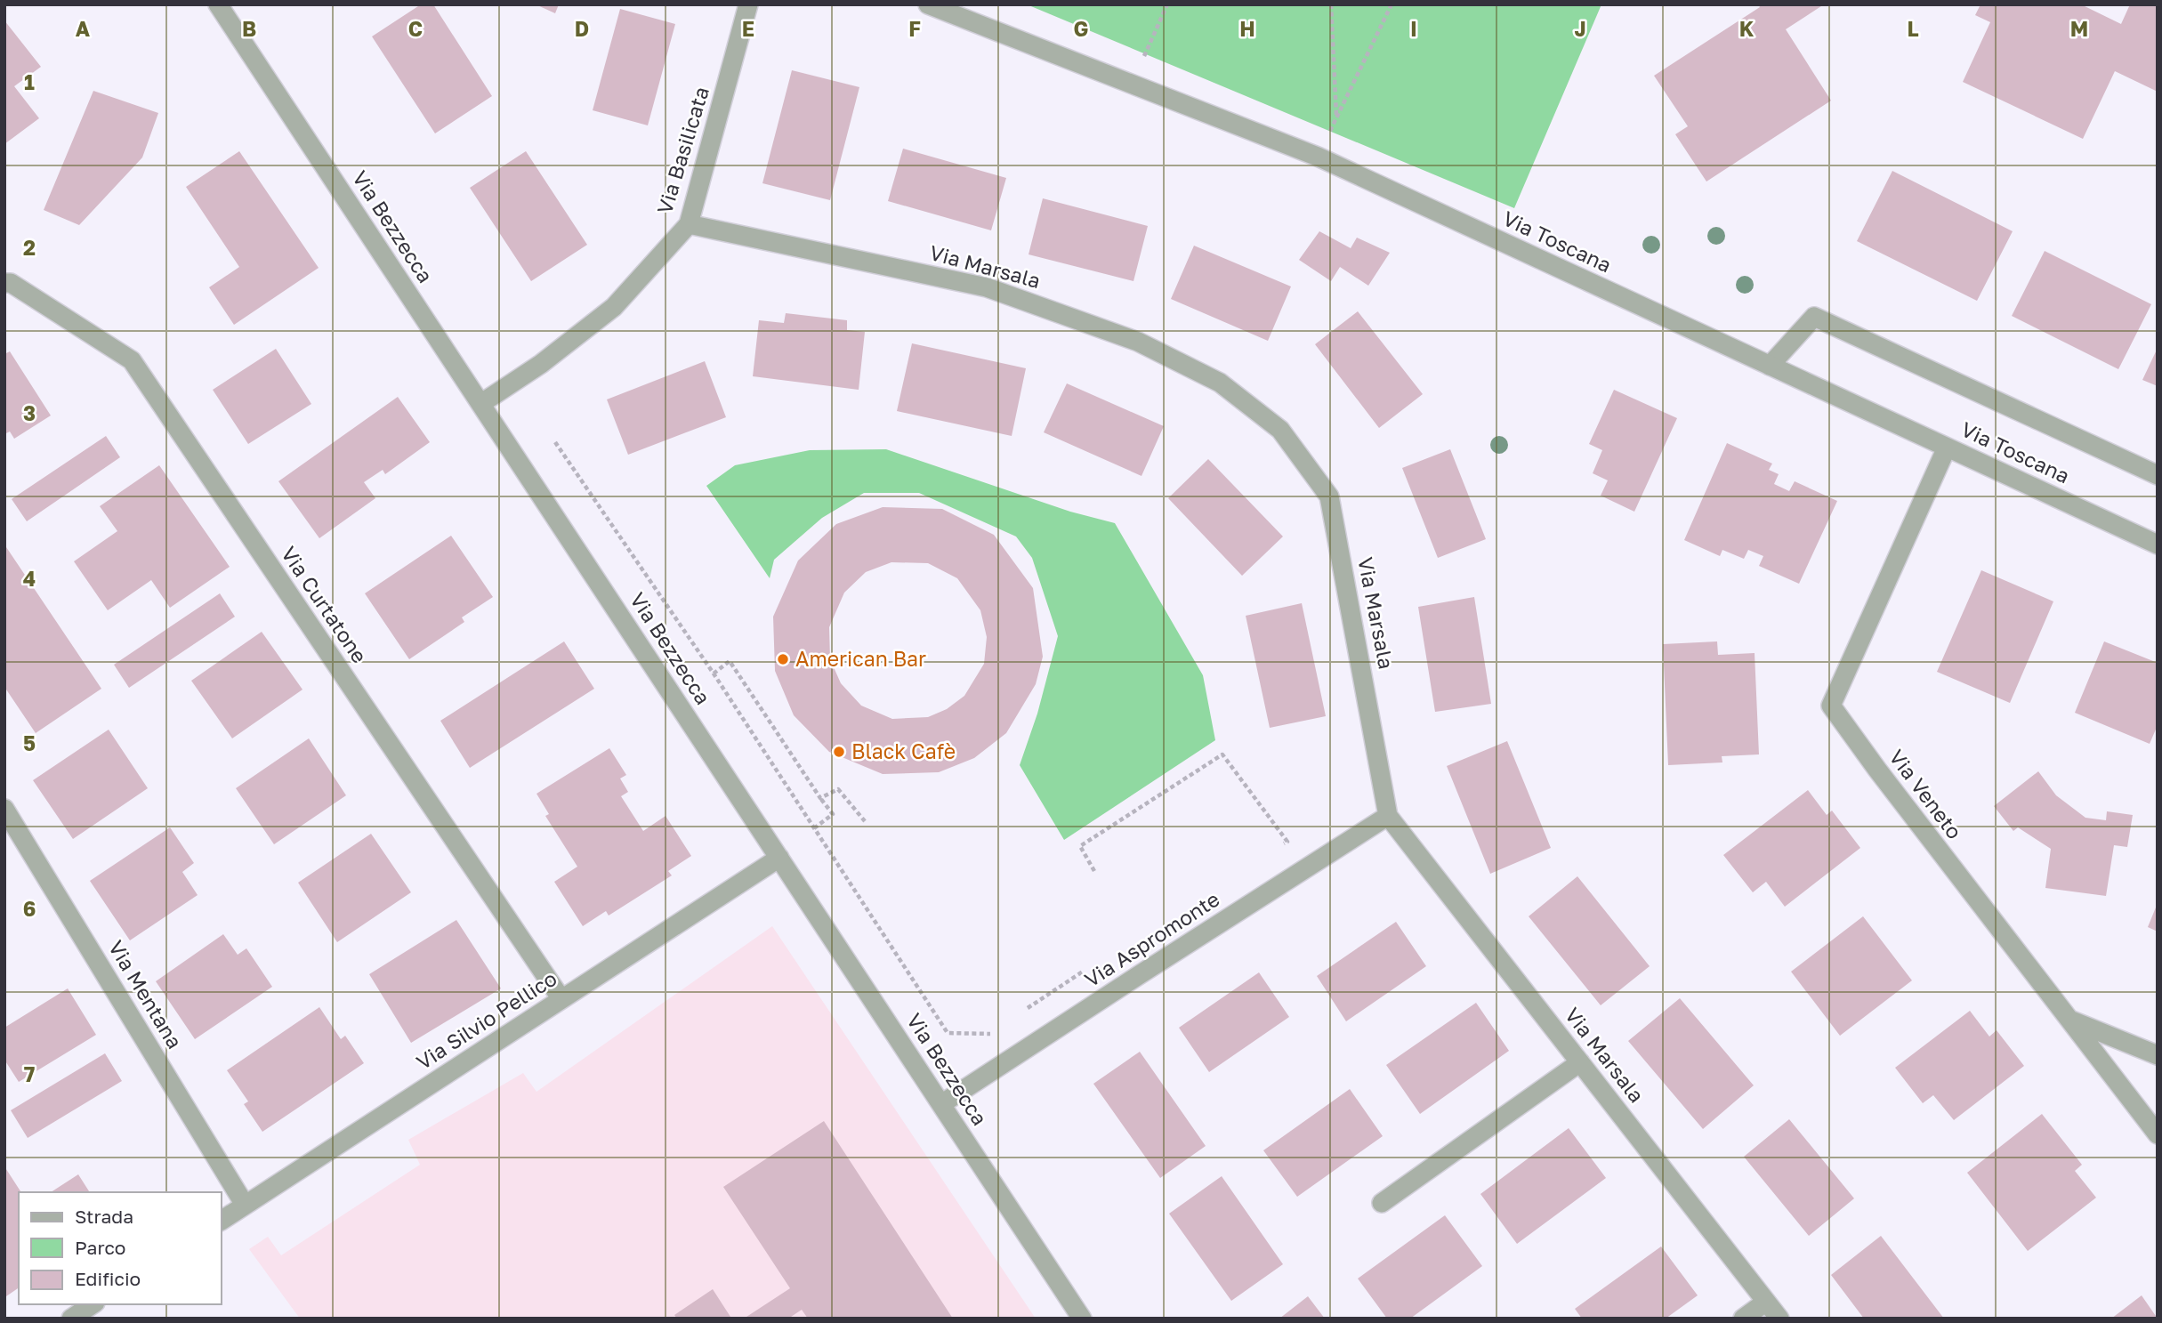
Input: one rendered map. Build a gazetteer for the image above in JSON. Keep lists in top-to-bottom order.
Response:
{
  "streets": {
    "street": [
      "Via Basilicata",
      "Via Bezzecca",
      "Via Toscana",
      "Via Marsala",
      "Via Curtatone",
      "Via Veneto",
      "Via Aspromonte",
      "Via Mentana",
      "Via Silvio Pellico"
    ]
  },
  "crossings": [
    ["Via Basilicata", "Via Bezzecca"],
    ["Via Basilicata", "Via Marsala"],
    ["Via Bezzecca", "Via Aspromonte"],
    ["Via Bezzecca", "Via Silvio Pellico"],
    ["Via Toscana", "Via Veneto"],
    ["Via Marsala", "Via Aspromonte"],
    ["Via Curtatone", "Via Silvio Pellico"],
    ["Via Mentana", "Via Silvio Pellico"]
  ],
  "places": ["American Bar", "Black Cafè"],
  "legend": ["Strada", "Parco", "Edificio"],
  "grid": {
    "columns": [
      "A",
      "B",
      "C",
      "D",
      "E",
      "F",
      "G",
      "H",
      "I",
      "J",
      "K",
      "L",
      "M"
    ],
    "rows": [
      "1",
      "2",
      "3",
      "4",
      "5",
      "6",
      "7"
    ]
  }
}
